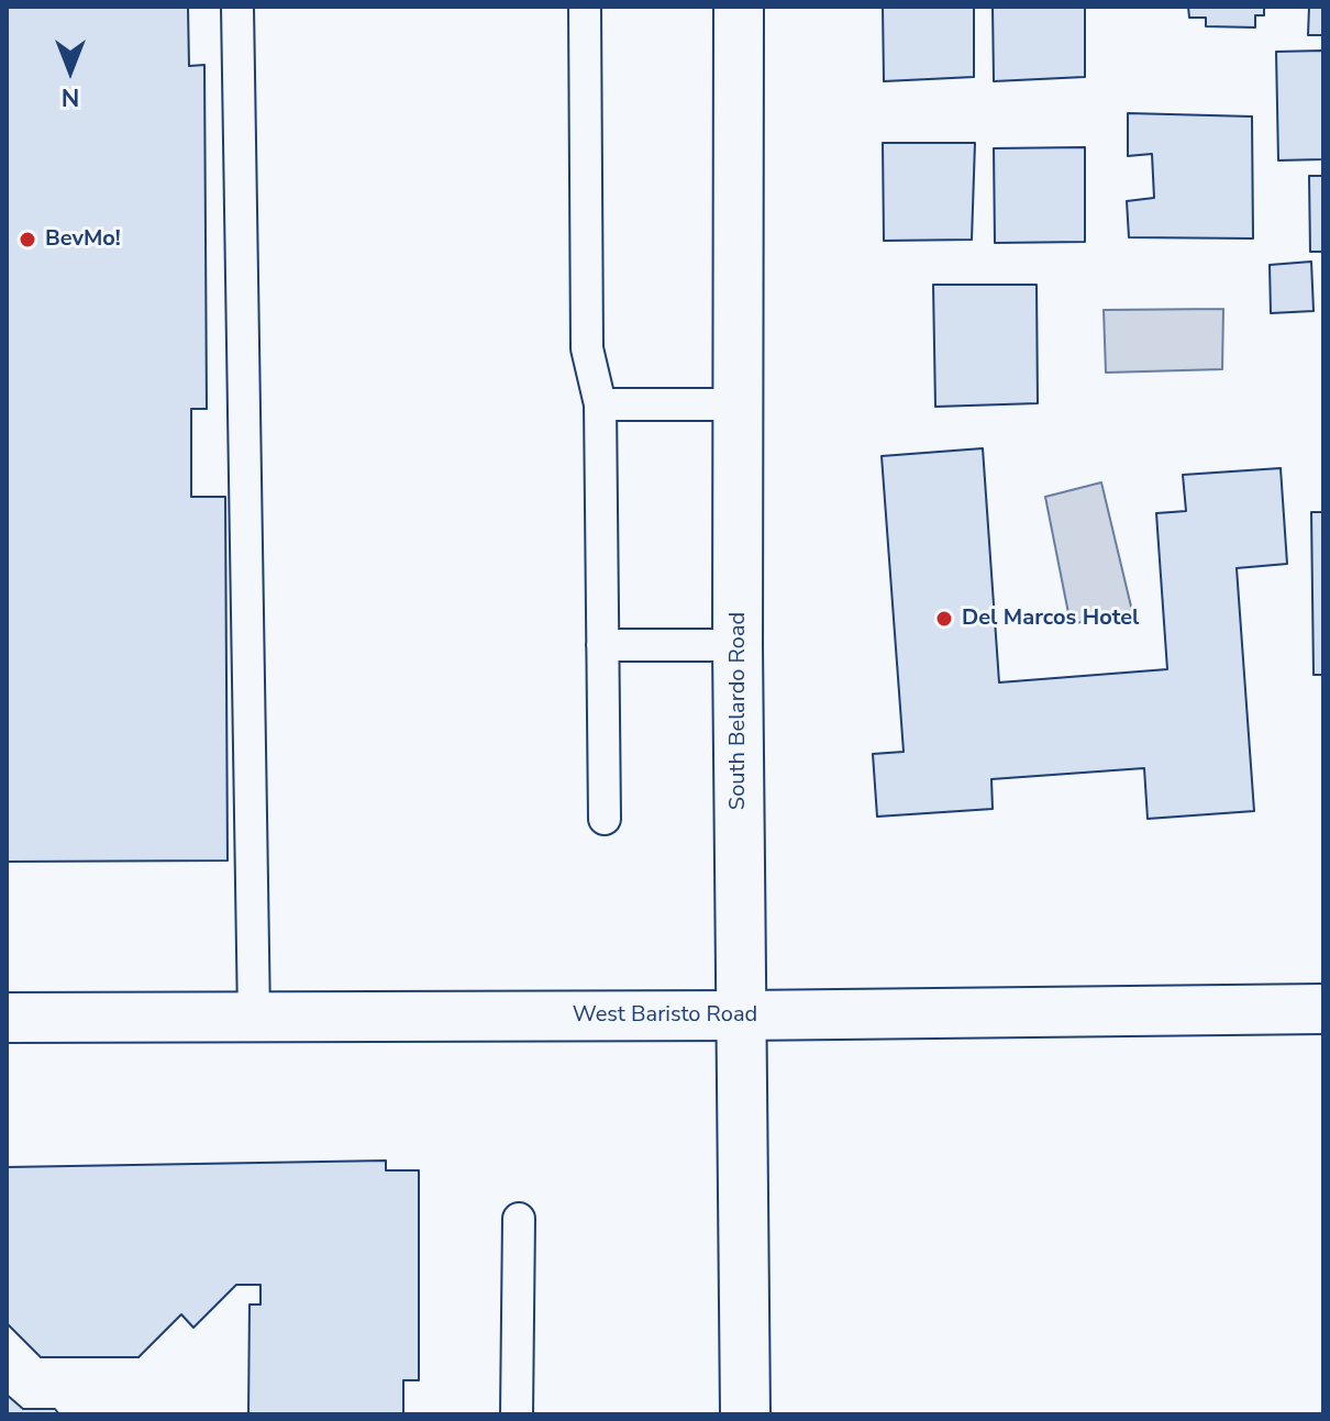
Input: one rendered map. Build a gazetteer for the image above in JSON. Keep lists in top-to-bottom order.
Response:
{
  "streets": {
    "street": ["South Belardo Road", "West Baristo Road"]
  },
  "crossings": [
    ["South Belardo Road", "West Baristo Road"]
  ],
  "places": ["BevMo!", "Del Marcos Hotel"],
  "north": "bottom"
}
